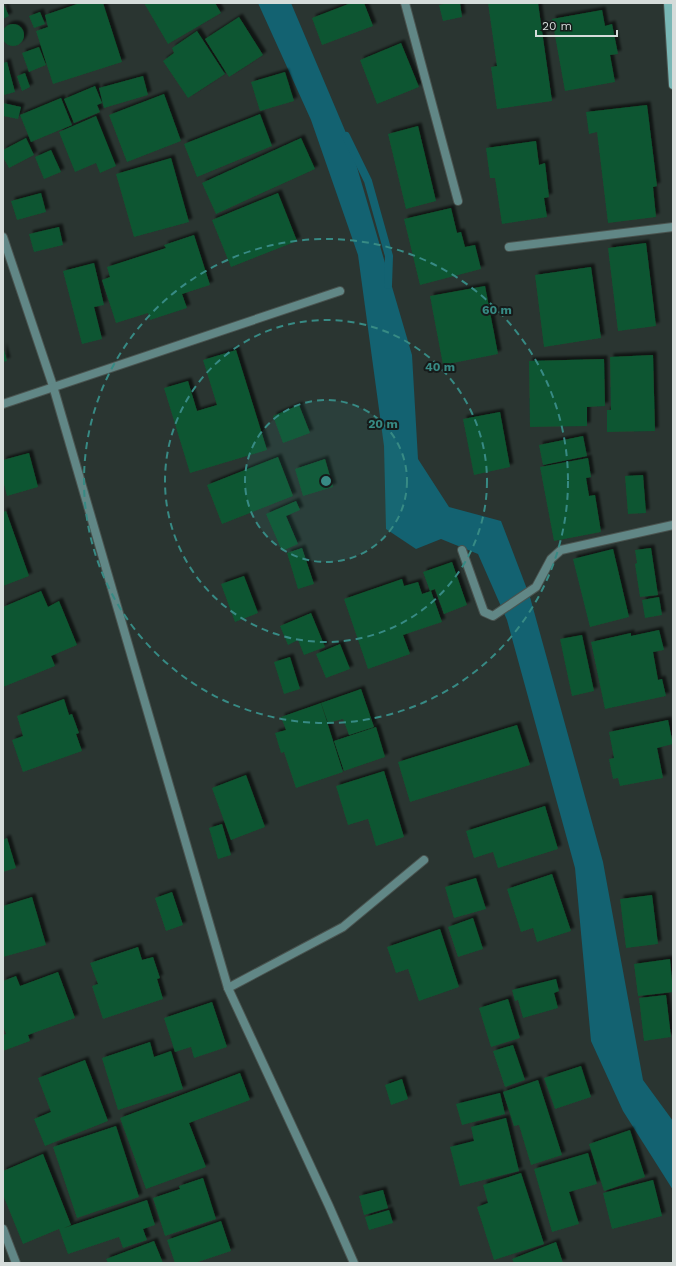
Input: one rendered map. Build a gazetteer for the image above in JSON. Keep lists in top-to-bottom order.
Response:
{
  "scale_bar": "20 m",
  "rings": ["60 m", "40 m", "20 m"]
}
